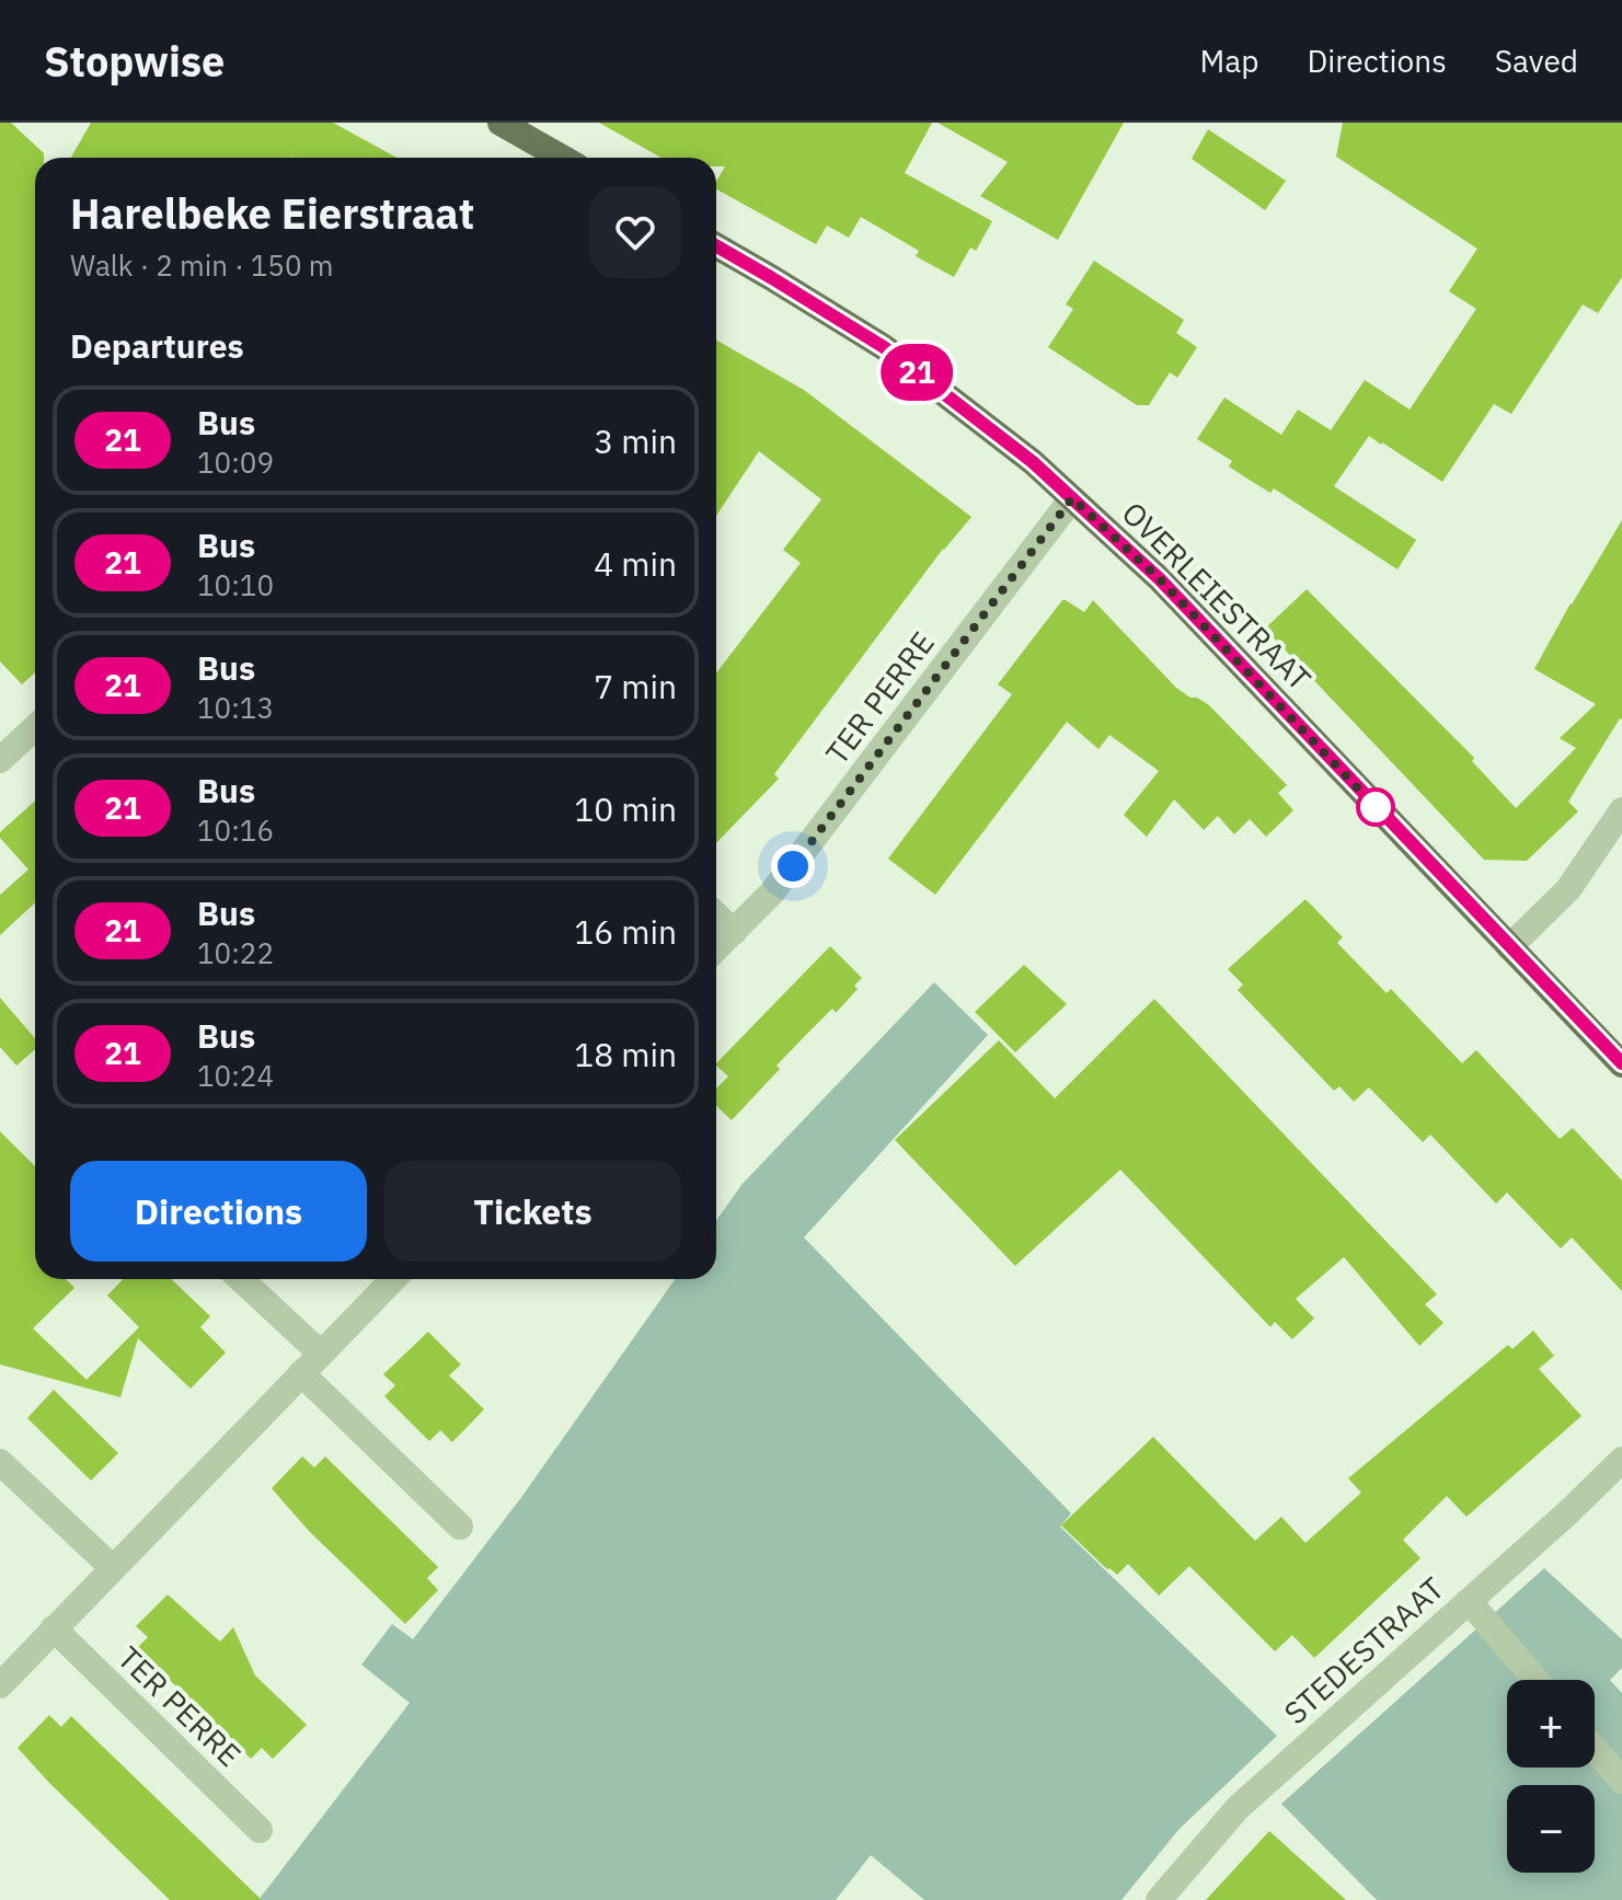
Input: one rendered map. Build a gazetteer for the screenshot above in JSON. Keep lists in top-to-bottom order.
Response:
{
  "streets": {
    "main road": ["OVERLEIESTRAAT"],
    "street": ["TER PERRE", "STEDESTRAAT"]
  },
  "crossings": [
    ["OVERLEIESTRAAT", "TER PERRE"]
  ],
  "lines": ["bus line 21"],
  "page": {
    "header": "Stopwise",
    "nav": ["Map", "Directions", "Saved"],
    "on_map": "21",
    "heading": [
      ["Harelbeke Eierstraat", "Walk · 2 min · 150 m"],
      "Departures"
    ],
    "list": [
      {
        "mark": "21",
        "name": "Bus",
        "note": "10:09",
        "value": "3 min"
      },
      {
        "mark": "21",
        "name": "Bus",
        "note": "10:10",
        "value": "4 min"
      },
      {
        "mark": "21",
        "name": "Bus",
        "note": "10:13",
        "value": "7 min"
      },
      {
        "mark": "21",
        "name": "Bus",
        "note": "10:16",
        "value": "10 min"
      },
      {
        "mark": "21",
        "name": "Bus",
        "note": "10:22",
        "value": "16 min"
      },
      {
        "mark": "21",
        "name": "Bus",
        "note": "10:24",
        "value": "18 min"
      }
    ],
    "buttons": ["Directions", "Tickets"],
    "map_buttons": ["+", "−"]
  }
}
